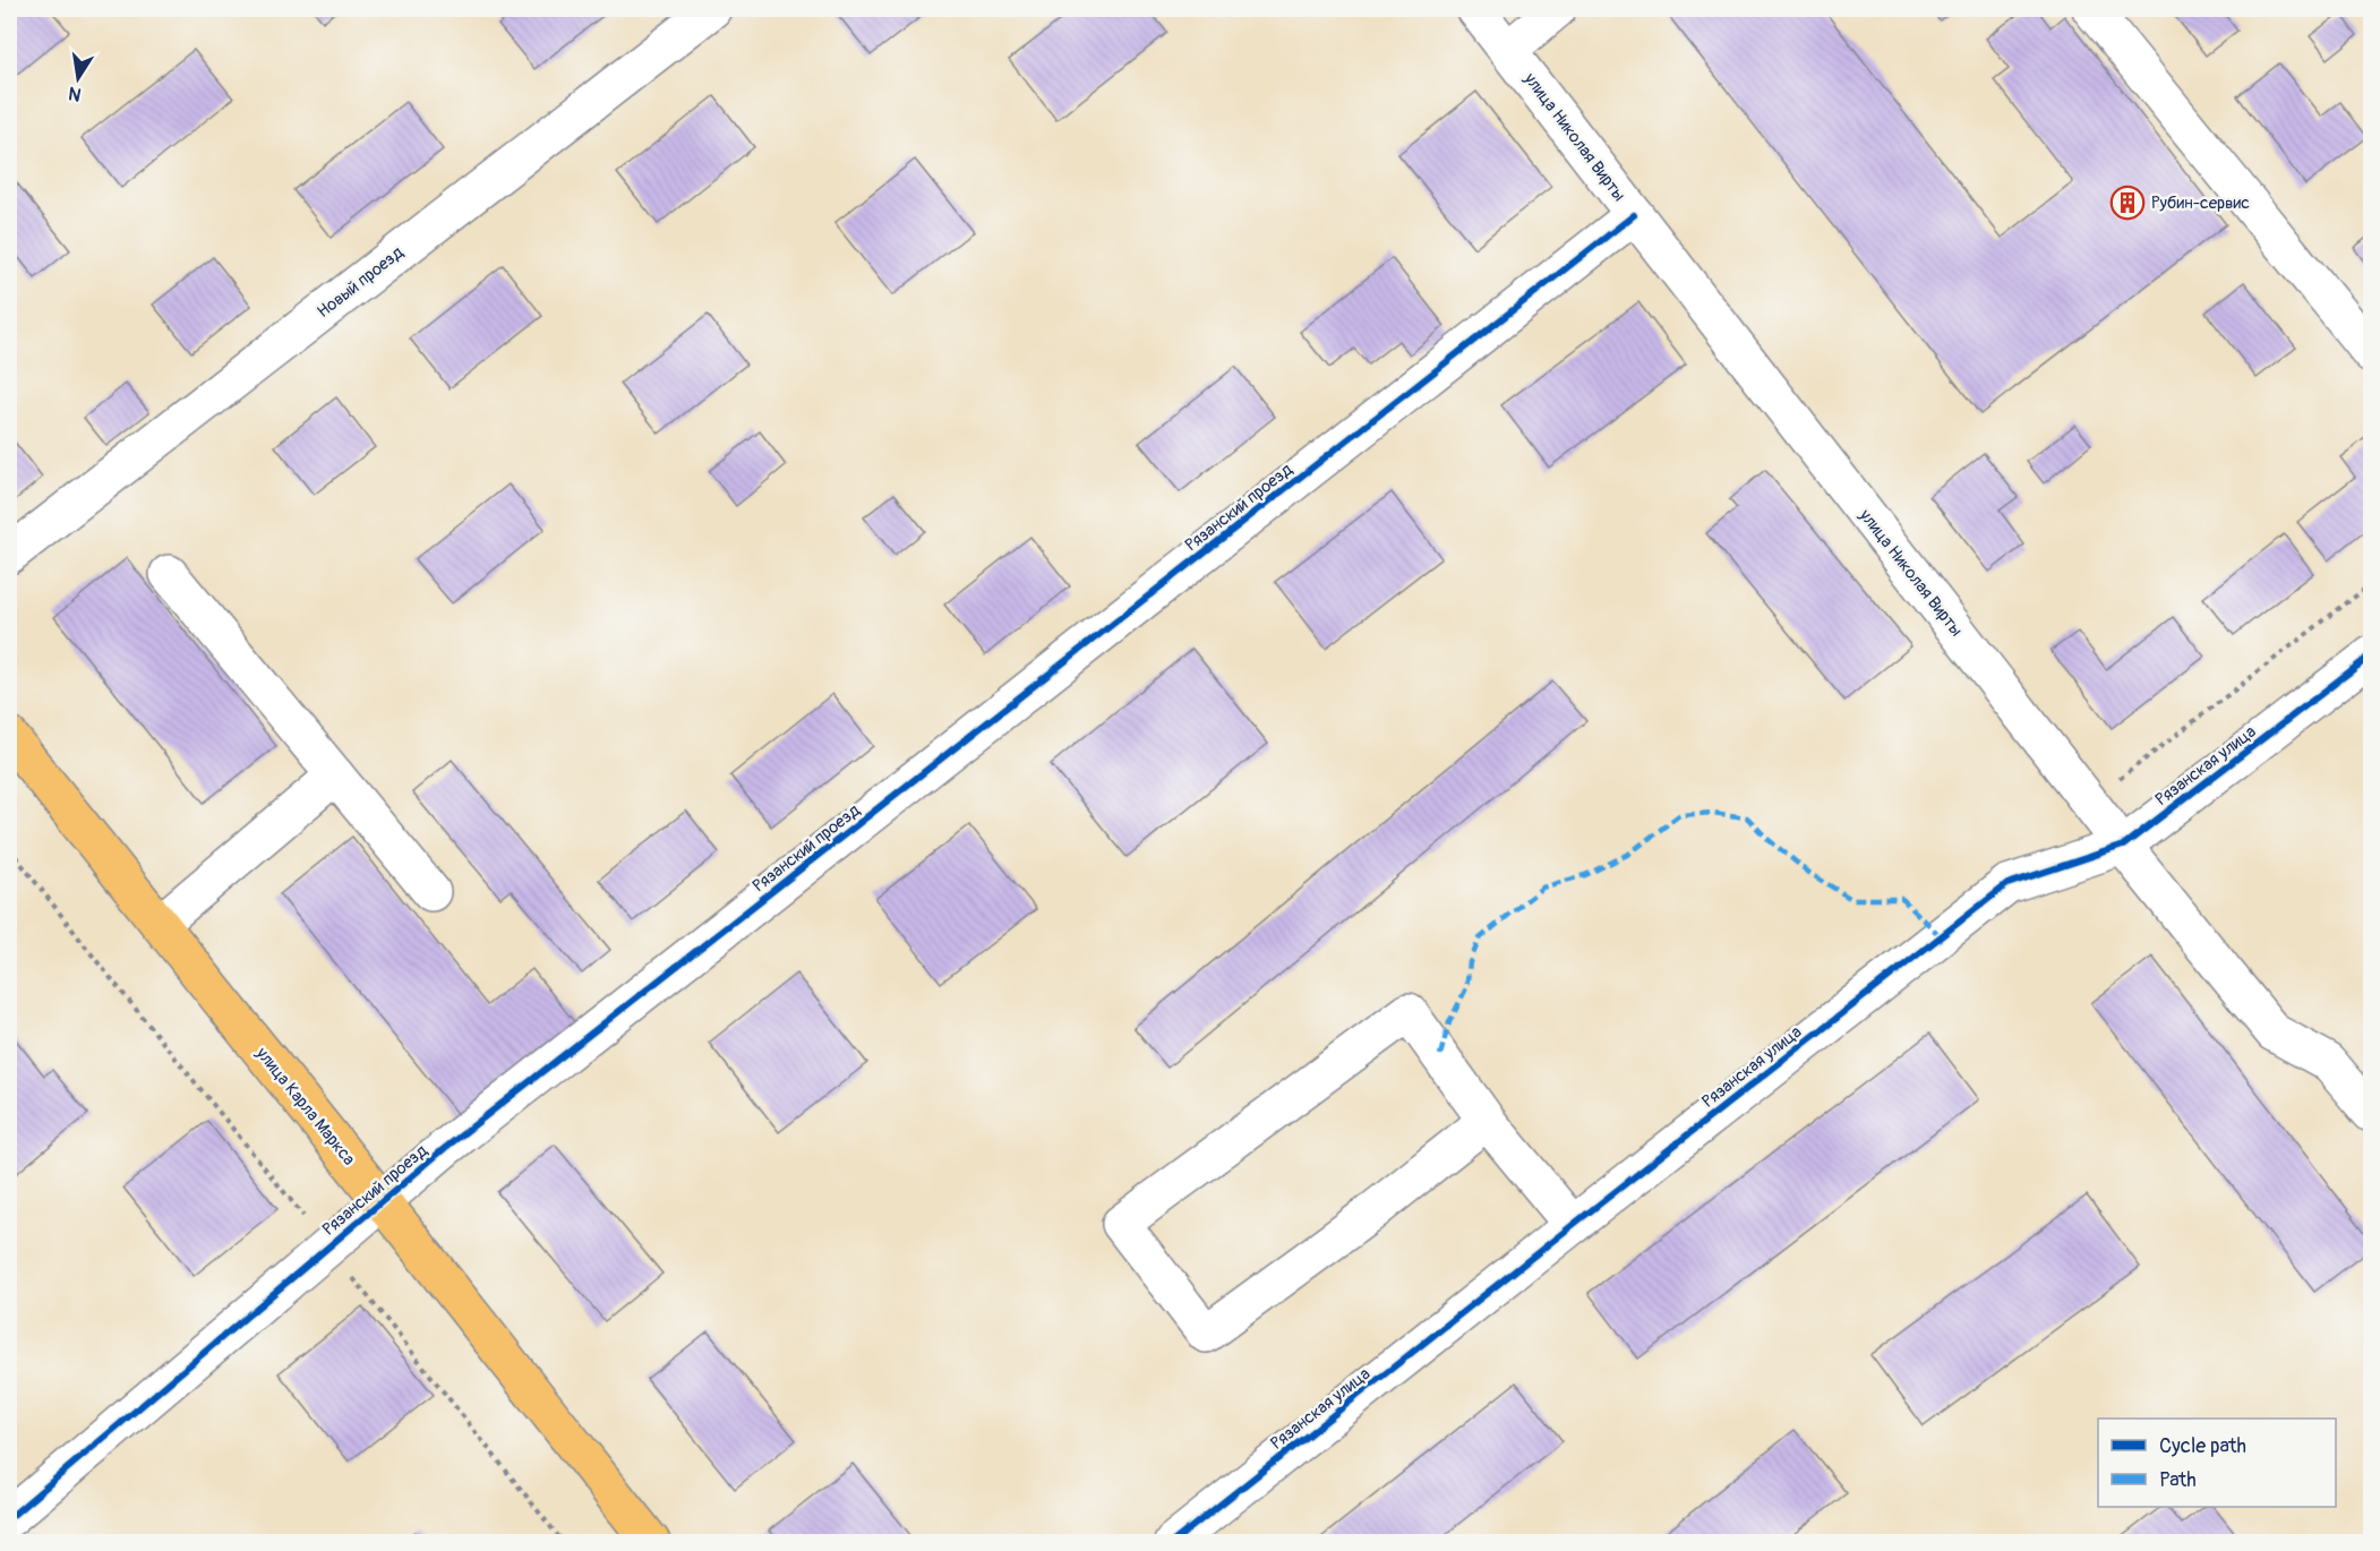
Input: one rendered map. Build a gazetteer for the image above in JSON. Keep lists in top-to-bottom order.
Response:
{
  "streets": {
    "main road": ["улица Карла Маркса"],
    "street": [
      "улица Николая Вирты",
      "Новый проезд",
      "Рязанский проезд",
      "Рязанская улица"
    ]
  },
  "crossings": [
    ["улица Николая Вирты", "Рязанский проезд"],
    ["улица Николая Вирты", "Рязанская улица"],
    ["Рязанский проезд", "улица Карла Маркса"]
  ],
  "places": {
    "building": ["Рубин-сервис"]
  },
  "legend": ["Cycle path", "Path"],
  "north": "bottom"
}
